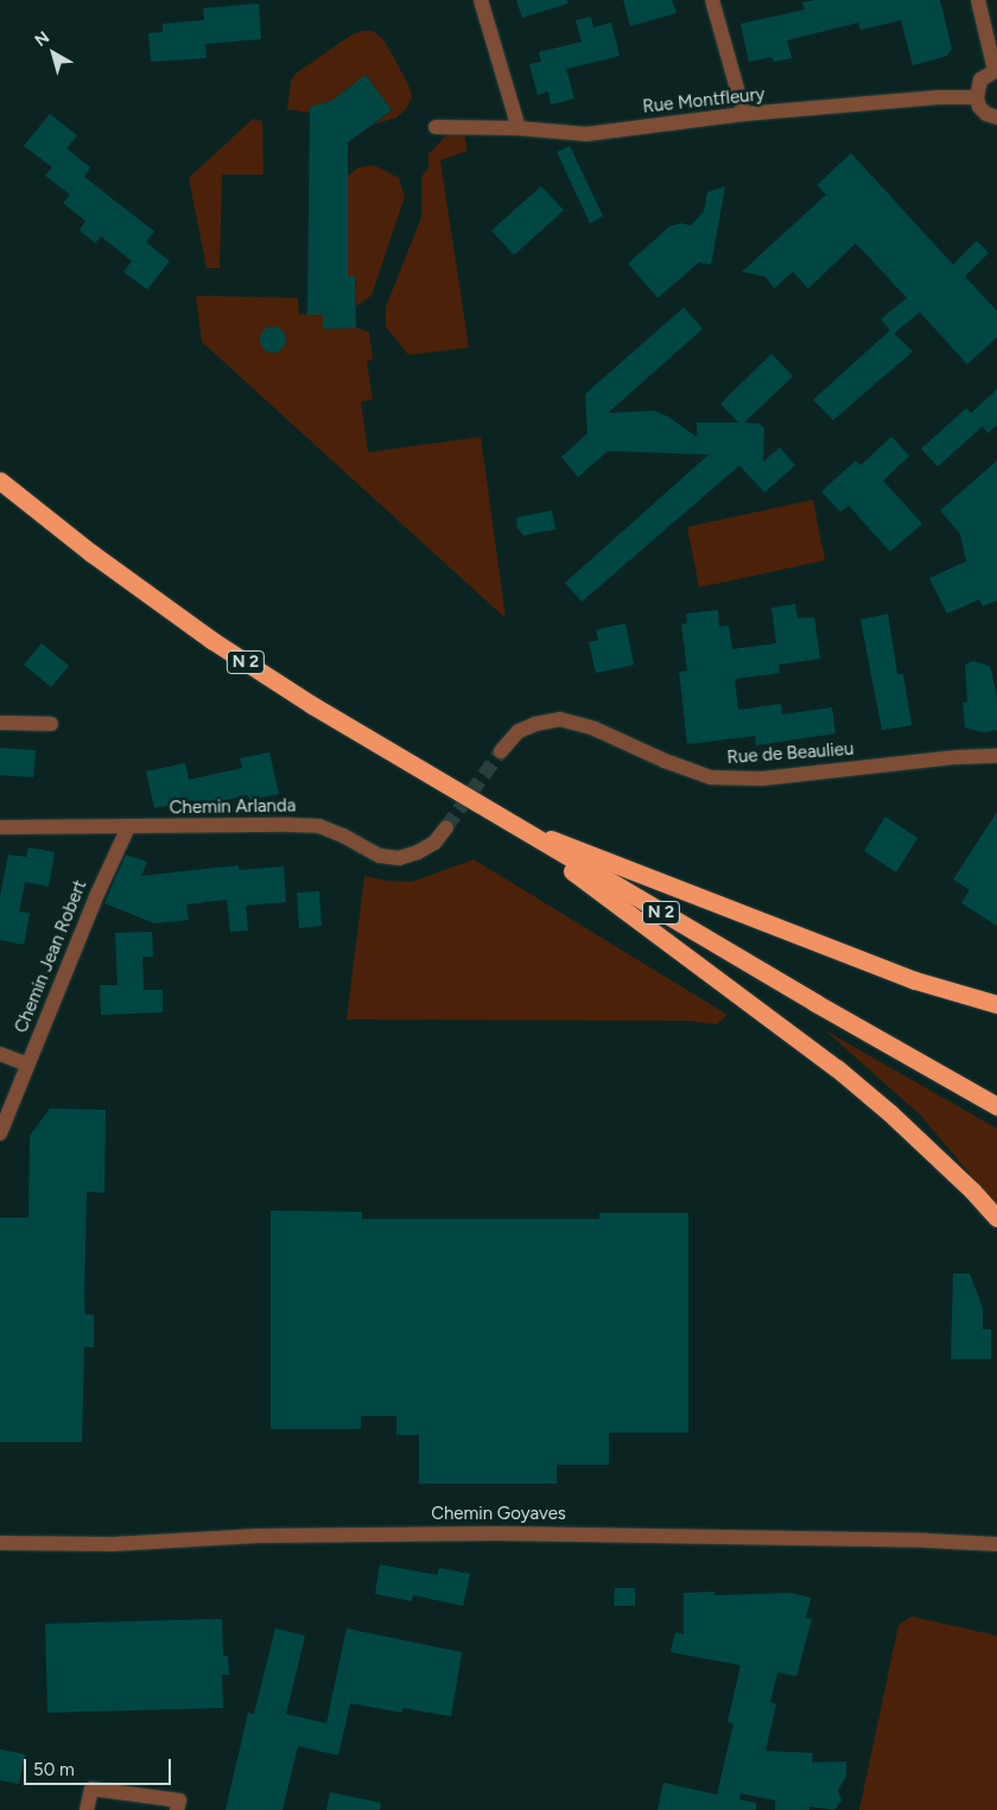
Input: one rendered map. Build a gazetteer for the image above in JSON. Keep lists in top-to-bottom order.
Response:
{
  "streets": {
    "highway": ["N 2"],
    "street": [
      "Rue Montfleury",
      "Rue de Beaulieu",
      "Chemin Arlanda",
      "Chemin Jean Robert",
      "Chemin Goyaves"
    ]
  },
  "crossings": [
    ["Chemin Arlanda", "Chemin Jean Robert"]
  ],
  "scale_bar": "50 m",
  "north": "top left"
}
